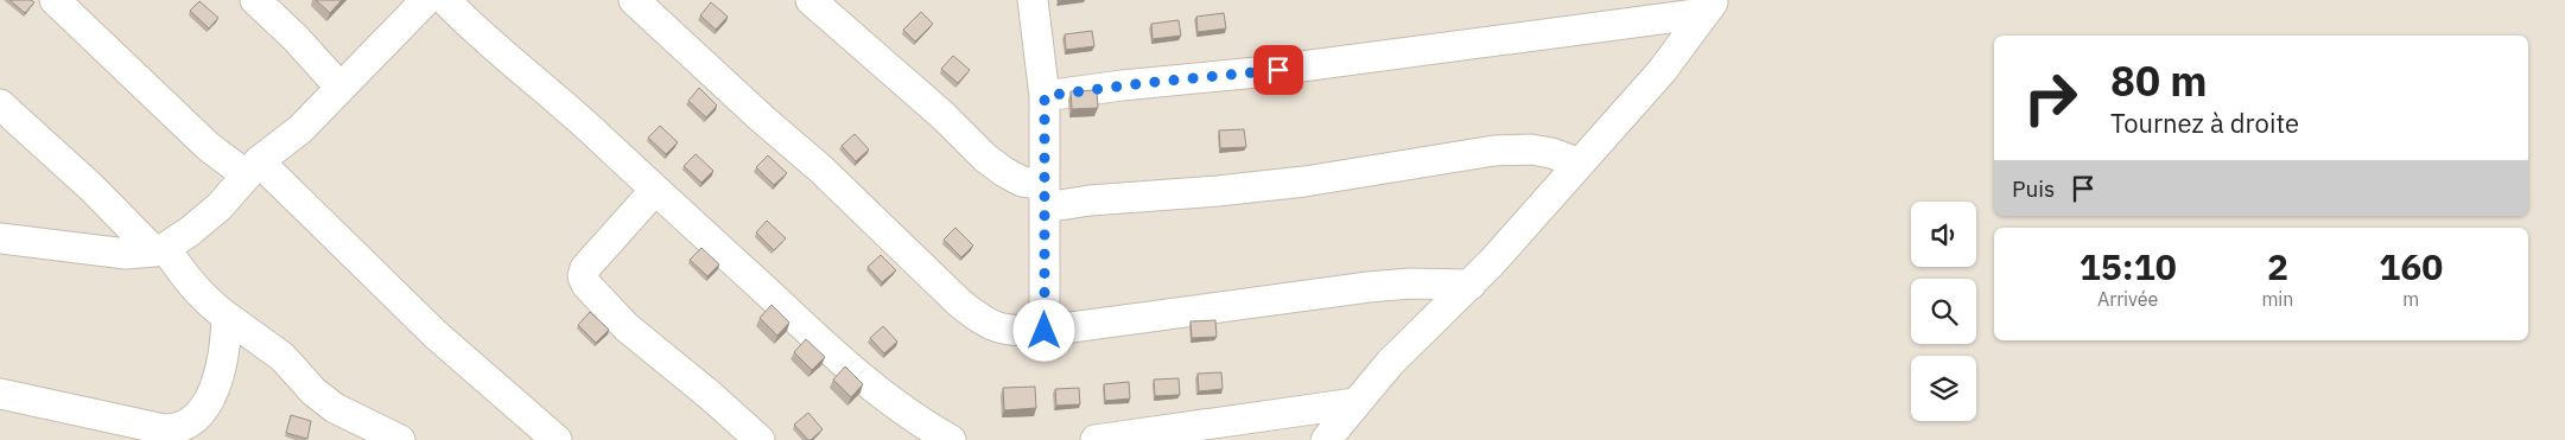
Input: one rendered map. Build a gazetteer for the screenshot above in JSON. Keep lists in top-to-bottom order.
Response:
{
  "page": {
    "turn": ["80 m", "Tournez à droite"],
    "then": "Puis",
    "eta": [
      "15:10",
      "Arrivée",
      "2",
      "min",
      "160",
      "m"
    ]
  }
}
